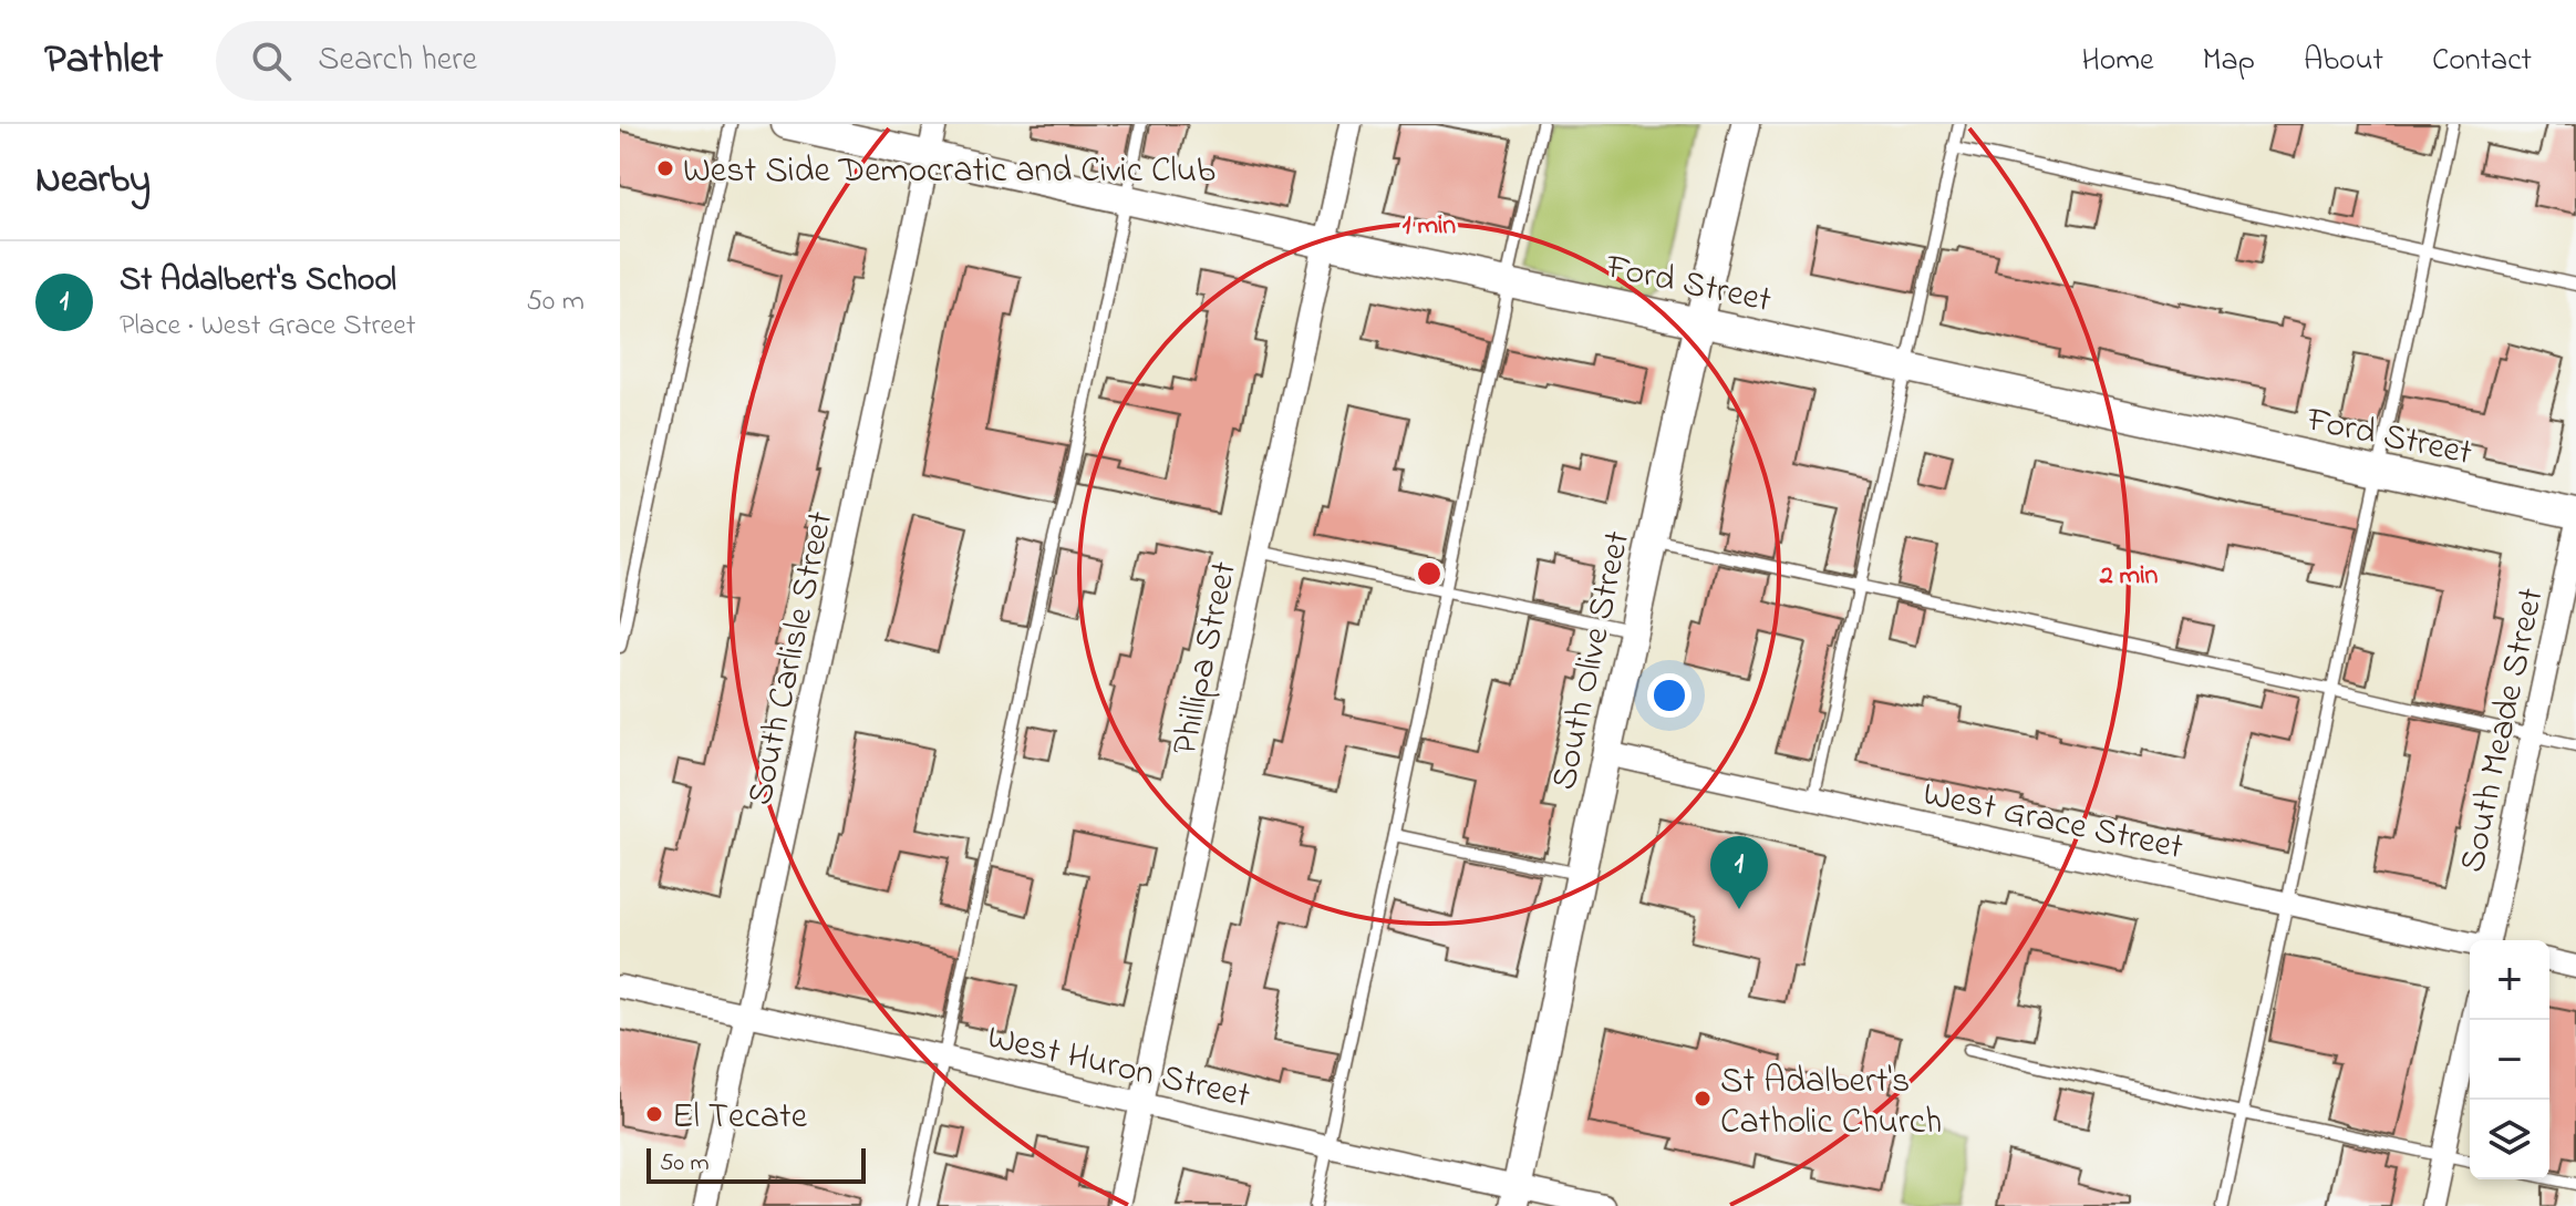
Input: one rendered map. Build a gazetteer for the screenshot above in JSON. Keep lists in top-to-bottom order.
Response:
{
  "streets": {
    "street": [
      "Ford Street",
      "South Carlisle Street",
      "Phillipa Street",
      "South Olive Street",
      "South Meade Street",
      "West Grace Street",
      "West Huron Street"
    ]
  },
  "crossings": [
    ["Ford Street", "South Carlisle Street"],
    ["Ford Street", "Phillipa Street"],
    ["Ford Street", "South Olive Street"],
    ["South Carlisle Street", "West Huron Street"],
    ["Phillipa Street", "West Huron Street"],
    ["South Olive Street", "West Grace Street"],
    ["South Olive Street", "West Huron Street"]
  ],
  "places": ["West Side Democratic and Civic Club", "St Adalbert's Catholic Church", "El Tecate"],
  "scale_bar": "50 m",
  "page": {
    "header": "Pathlet",
    "search": "Search here",
    "nav": [
      "Home",
      "Map",
      "About",
      "Contact"
    ],
    "heading": "Nearby",
    "list": [
      {
        "mark": "1",
        "name": "St Adalbert's School",
        "note": "Place · West Grace Street",
        "value": "50 m"
      }
    ],
    "pins": "1",
    "map_buttons": ["+", "−"],
    "scale": "50 m"
  },
  "rings": ["1 min", "2 min"]
}
